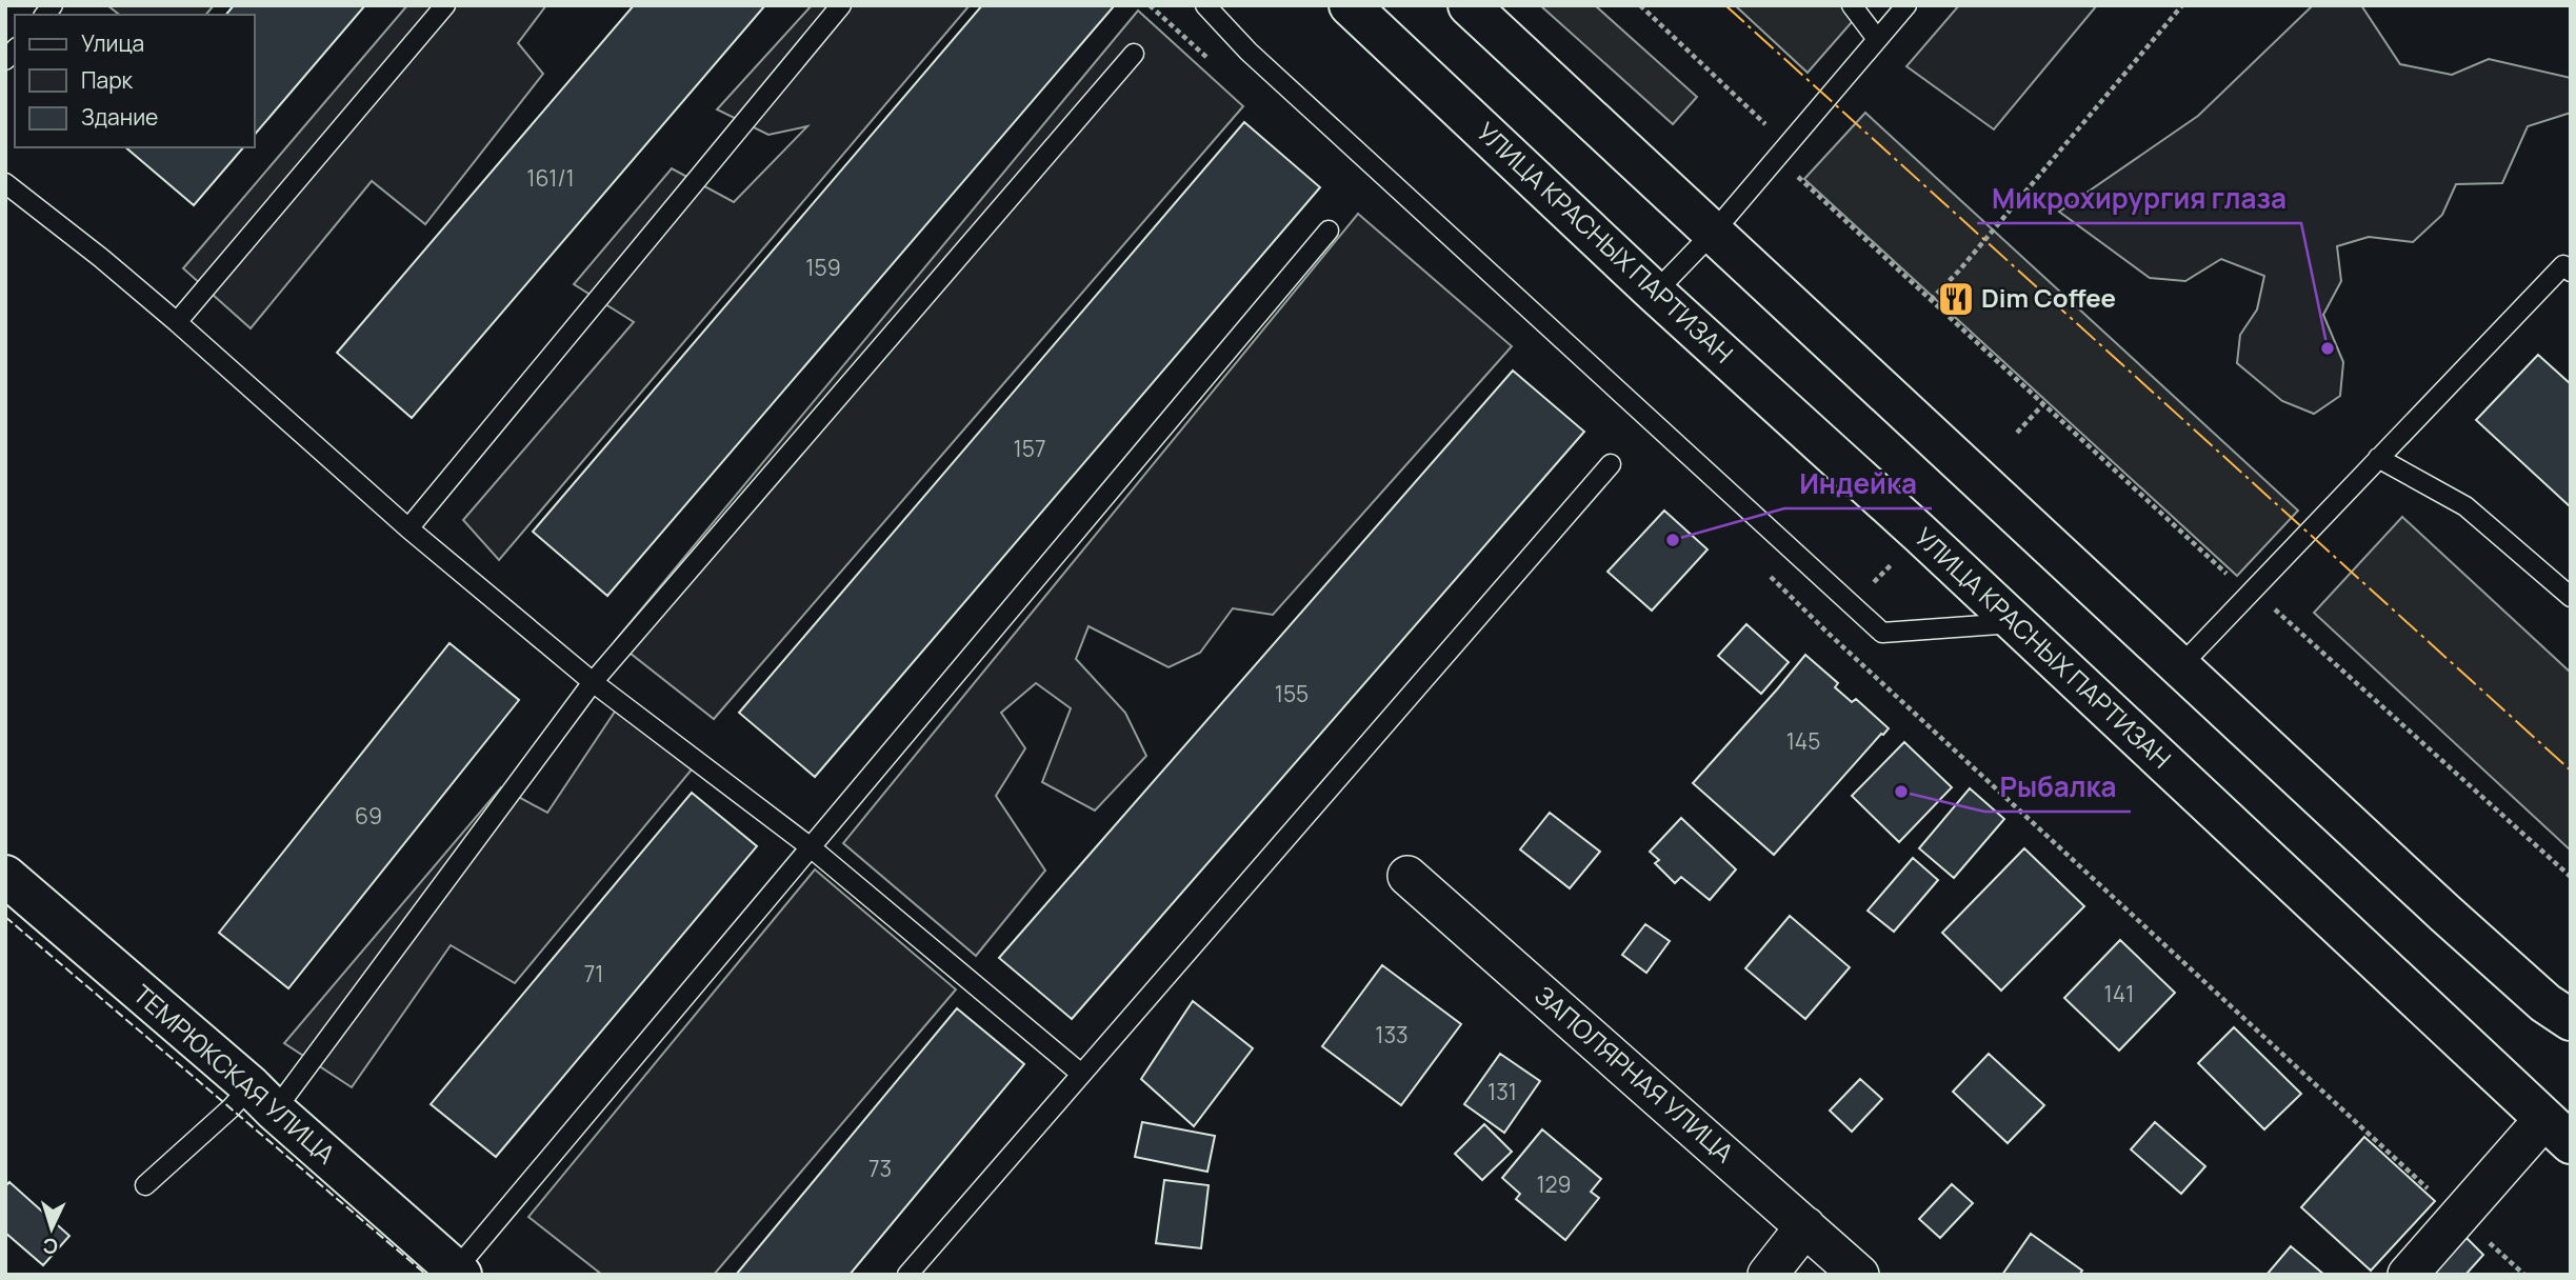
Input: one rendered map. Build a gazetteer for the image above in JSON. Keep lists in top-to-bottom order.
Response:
{
  "streets": {
    "main road": ["УЛИЦА КРАСНЫХ ПАРТИЗАН", "ТЕМРЮКСКАЯ УЛИЦА"],
    "street": ["ЗАПОЛЯРНАЯ УЛИЦА"]
  },
  "places": {
    "restaurant": ["Dim Coffee"],
    "other": ["Микрохирургия глаза", "Индейка", "Рыбалка"]
  },
  "house_numbers": [
    "161/1",
    "159",
    "157",
    "155",
    "145",
    "69",
    "71",
    "141",
    "133",
    "131",
    "73",
    "129"
  ],
  "legend": ["Улица", "Парк", "Здание"],
  "north": "bottom"
}
